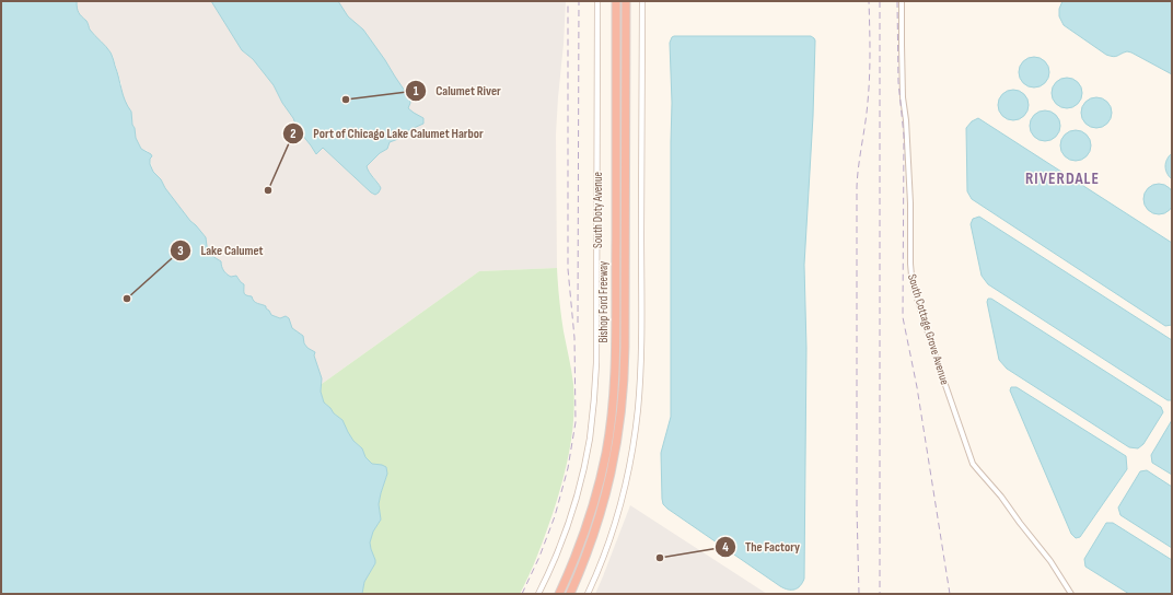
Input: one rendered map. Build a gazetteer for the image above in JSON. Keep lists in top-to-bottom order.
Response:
{
  "streets": {
    "highway": ["Bishop Ford Freeway"],
    "street": ["South Doty Avenue", "South Cottage Grove Avenue"]
  },
  "districts": ["RIVERDALE"],
  "places": [
    "Calumet River",
    "Port of Chicago Lake Calumet Harbor",
    "Lake Calumet",
    "The Factory"
  ]
}
